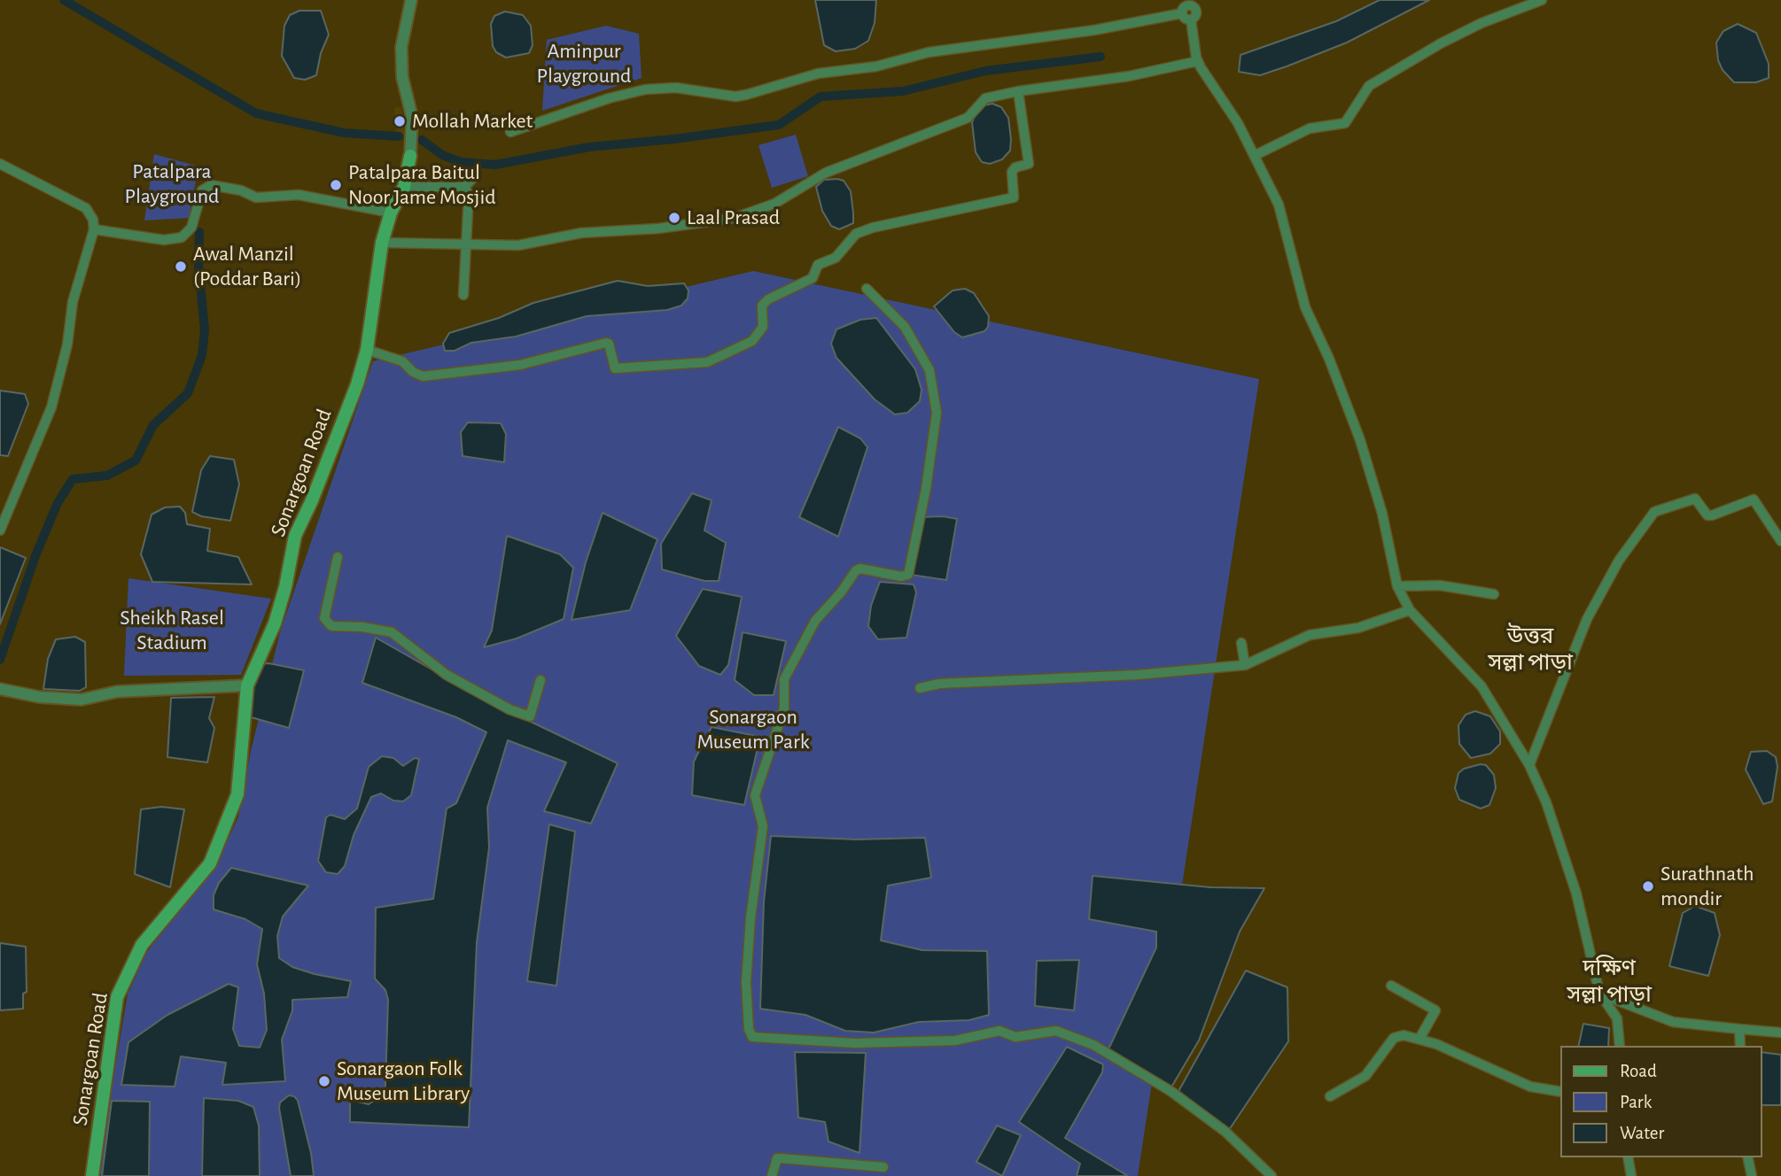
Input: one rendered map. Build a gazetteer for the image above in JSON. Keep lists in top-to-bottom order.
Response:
{
  "streets": {
    "main road": ["Sonargoan Road"]
  },
  "districts": ["উত্তর সল্লা পাড়া", "দক্ষিণ সল্লা পাড়া"],
  "parks": [
    "Aminpur Playground",
    "Patalpara Playground",
    "Sheikh Rasel Stadium",
    "Sonargaon Museum Park"
  ],
  "places": [
    "Mollah Market",
    "Patalpara Baitul Noor Jame Mosjid",
    "Laal Prasad",
    "Awal Manzil (Poddar Bari)",
    "Surathnath mondir",
    "Sonargaon Folk Museum Library"
  ],
  "legend": ["Road", "Park", "Water"]
}
